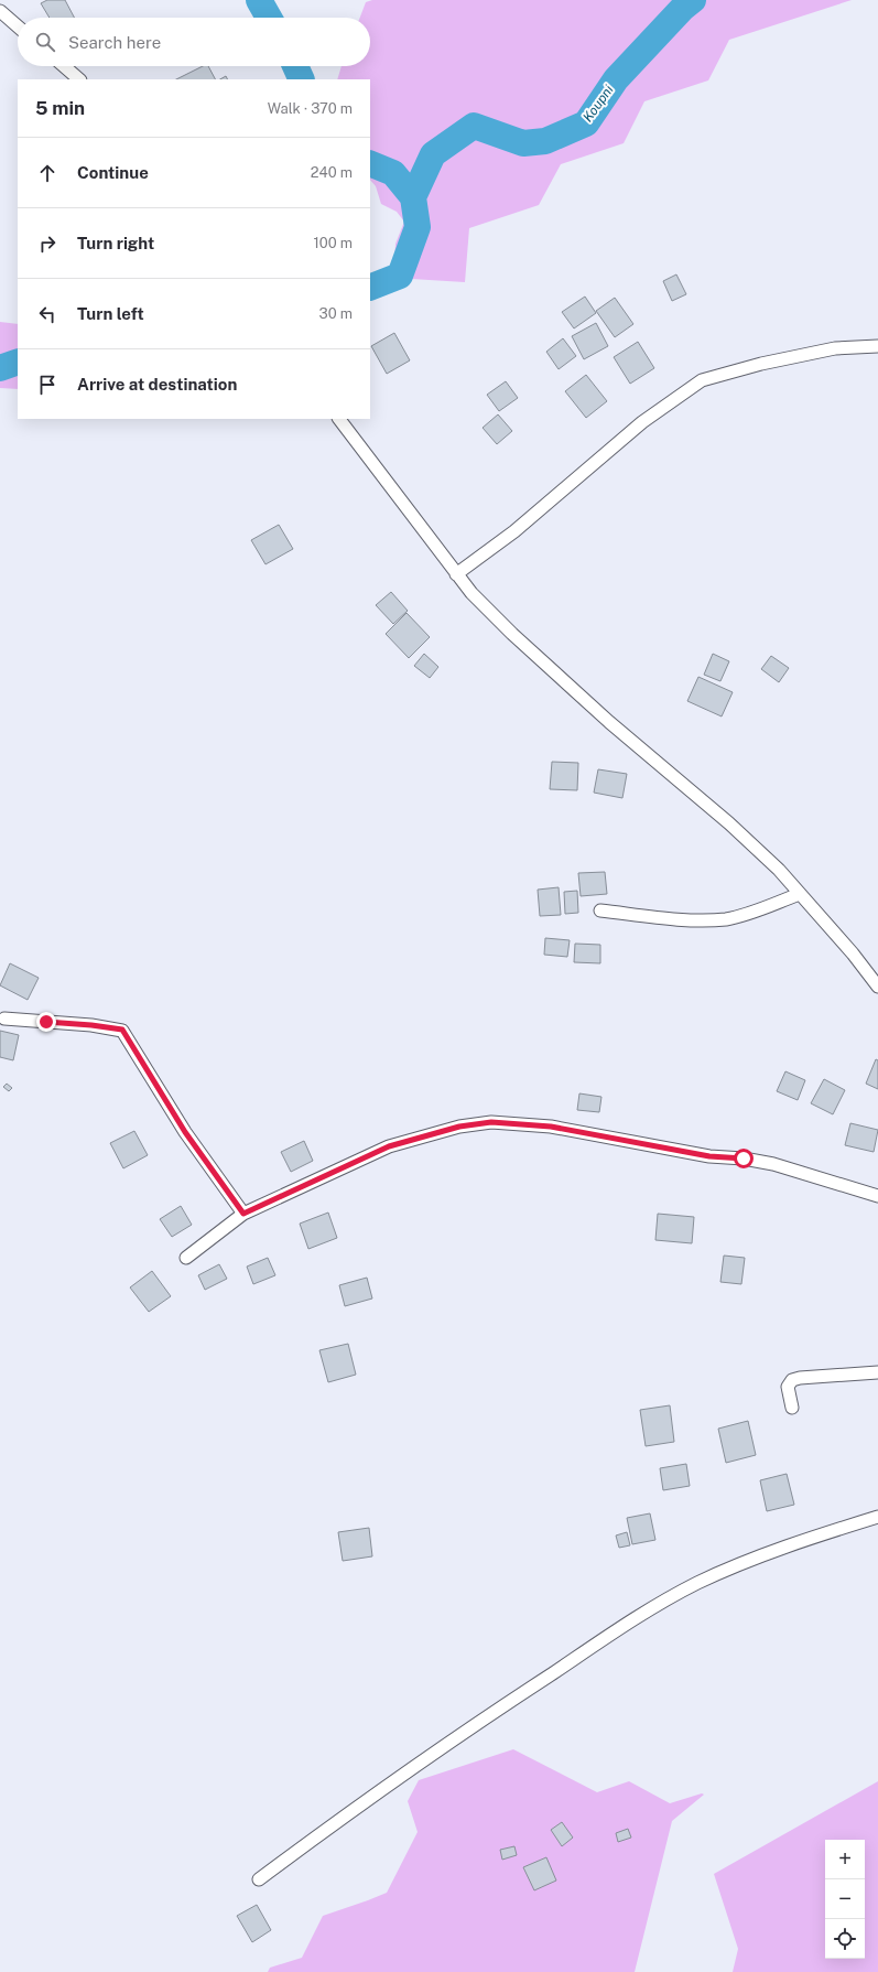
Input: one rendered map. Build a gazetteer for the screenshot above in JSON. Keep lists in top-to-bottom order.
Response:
{
  "water": ["Koupni"],
  "page": {
    "search": "Search here",
    "heading": ["5 min", "Walk · 370 m"],
    "list": [
      ["Continue", "240 m"],
      ["Turn right", "100 m"],
      ["Turn left", "30 m"],
      "Arrive at destination"
    ],
    "map_buttons": ["+", "−"]
  }
}
